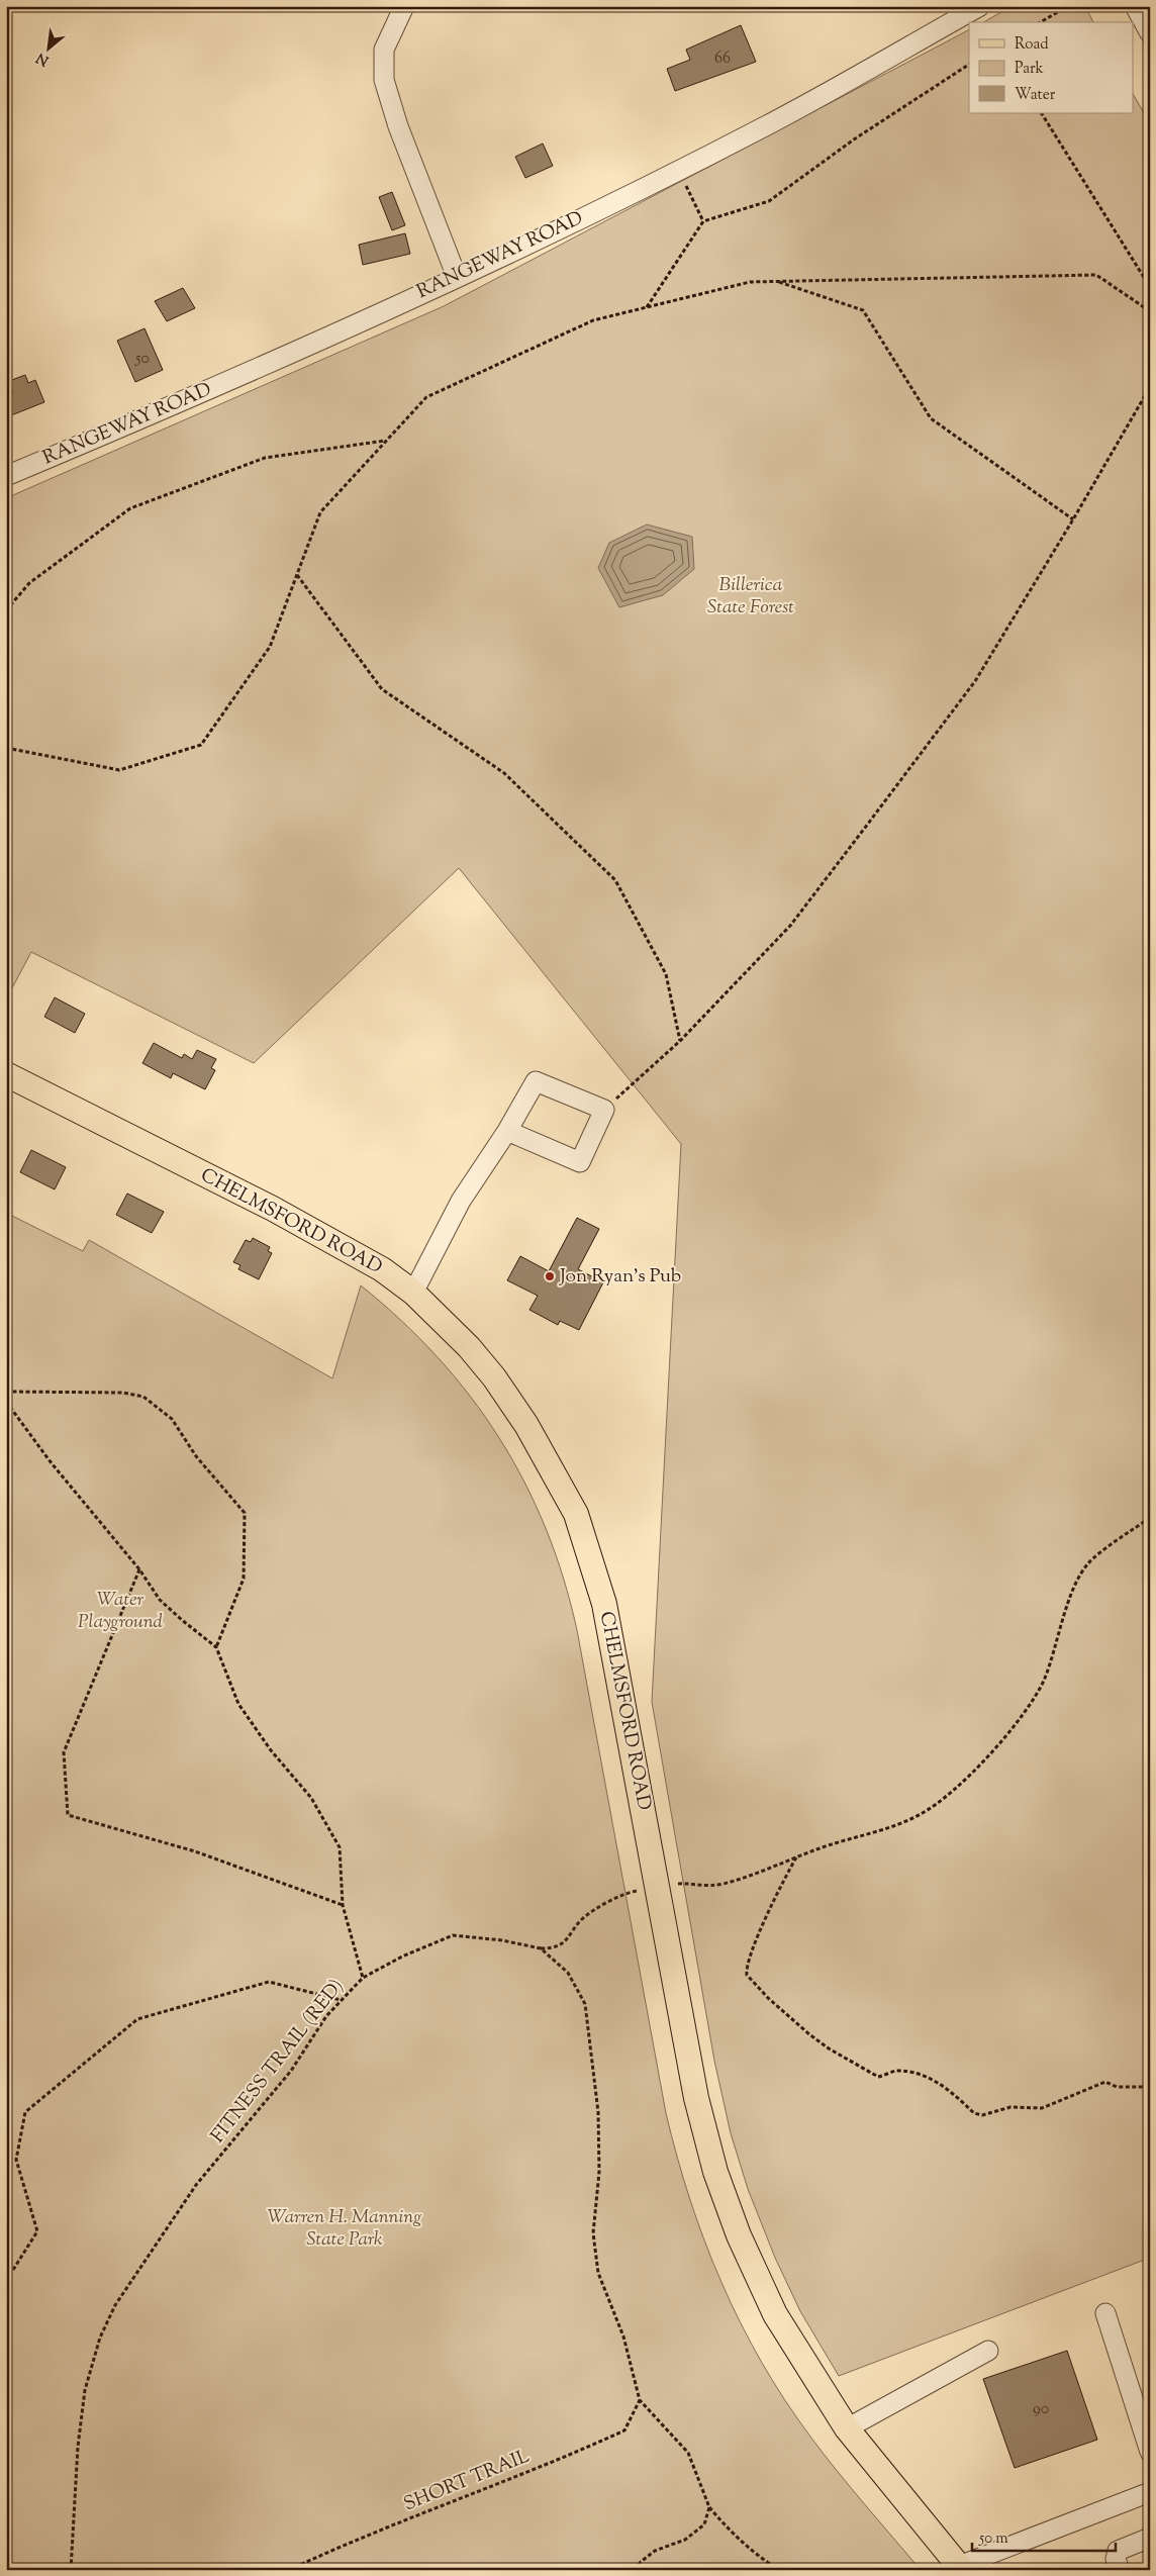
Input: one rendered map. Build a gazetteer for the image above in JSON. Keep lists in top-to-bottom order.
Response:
{
  "streets": {
    "main road": ["CHELMSFORD ROAD"],
    "street": ["RANGEWAY ROAD"],
    "path": ["FITNESS TRAIL (RED)", "SHORT TRAIL"]
  },
  "crossings": [
    ["FITNESS TRAIL (RED)", "SHORT TRAIL"]
  ],
  "parks": ["Billerica State Forest", "Water Playground", "Warren H. Manning State Park"],
  "places": ["Jon Ryan's Pub"],
  "house_numbers": ["66", "50", "90"],
  "legend": ["Road", "Park", "Water"],
  "scale_bar": "50 m",
  "north": "bottom left"
}
